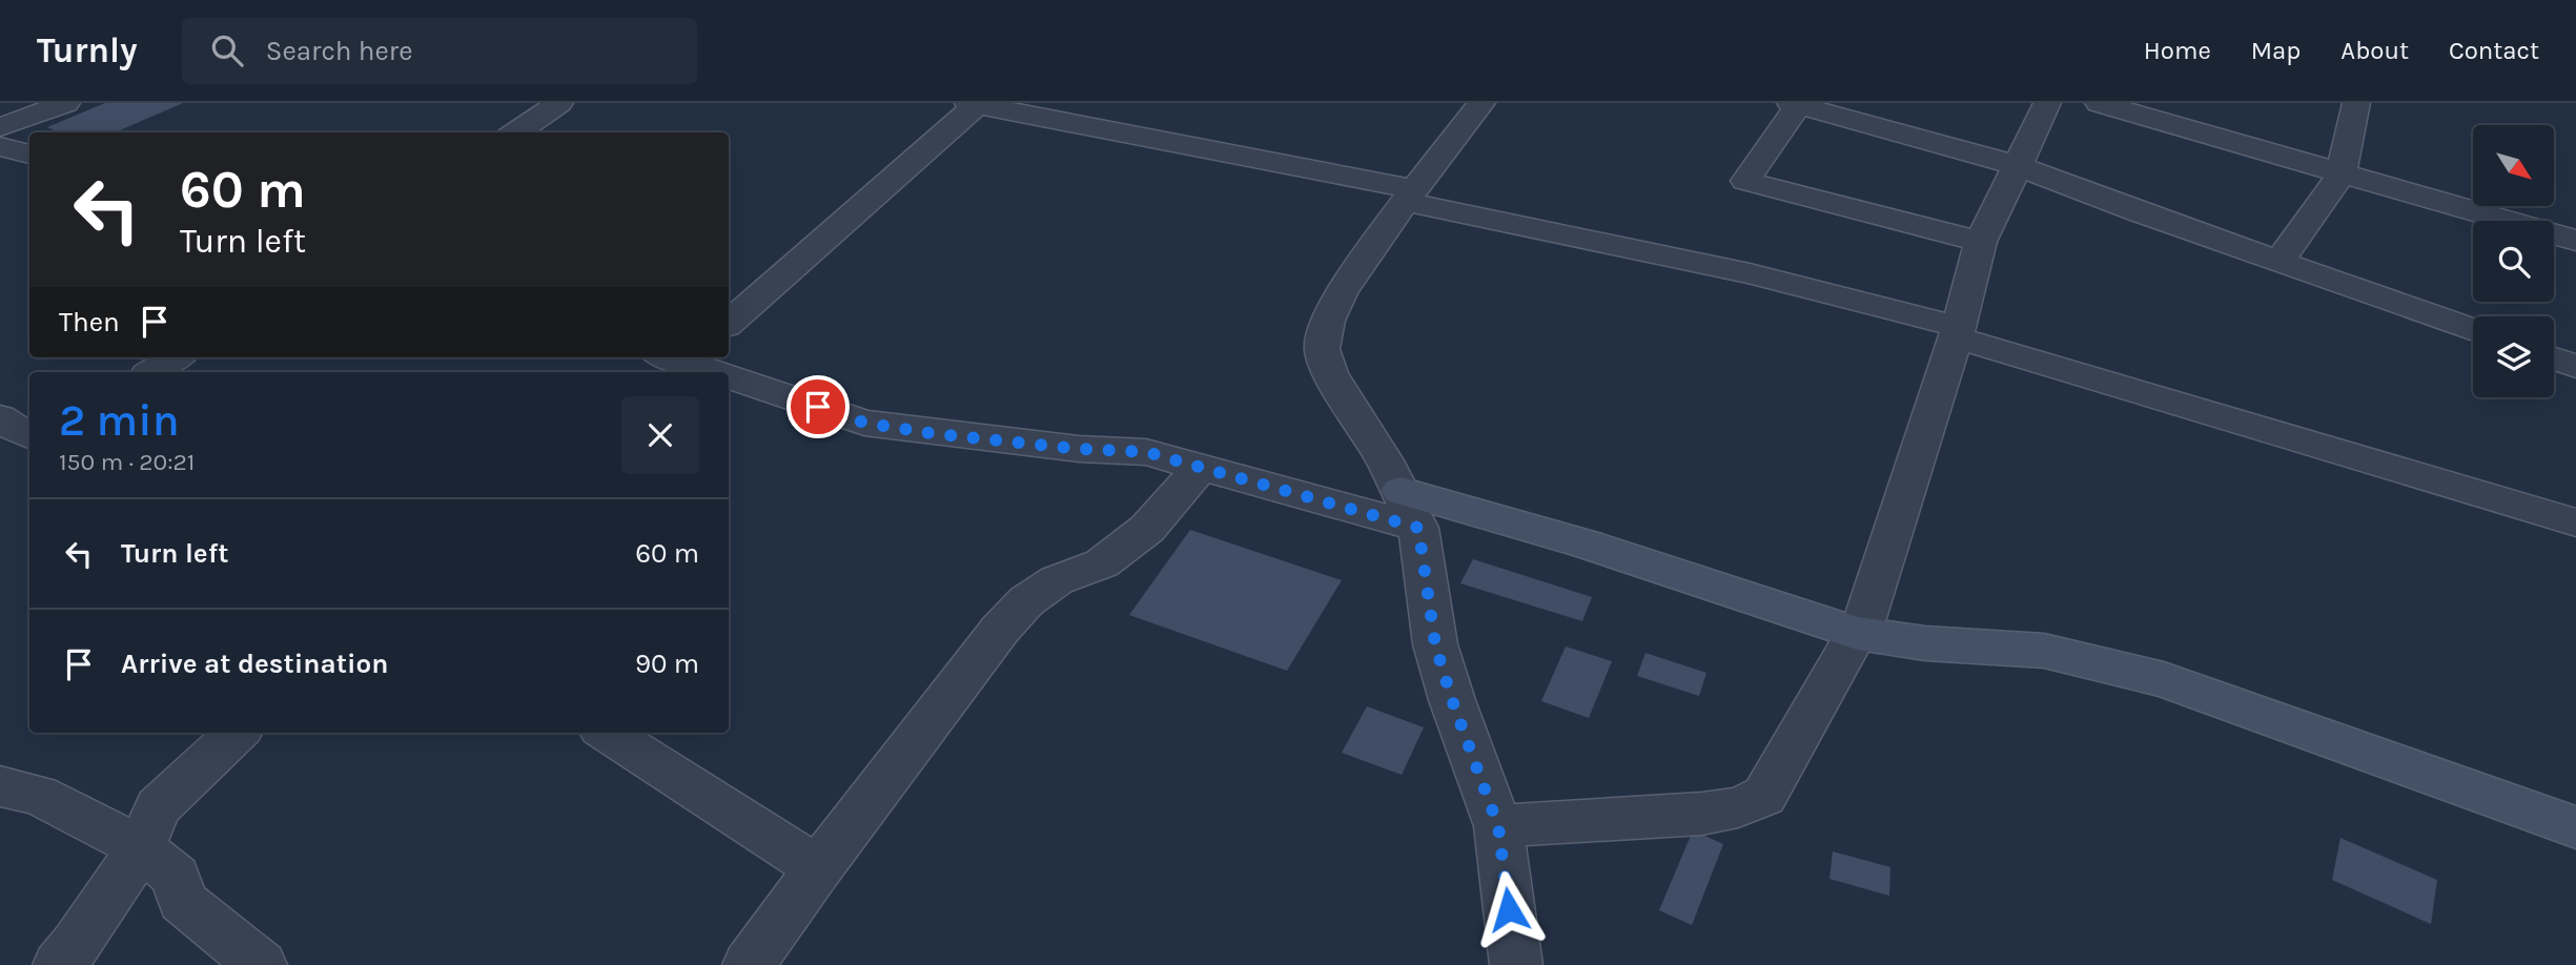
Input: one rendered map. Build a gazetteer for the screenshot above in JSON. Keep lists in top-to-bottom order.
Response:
{
  "north": "bottom right",
  "page": {
    "header": "Turnly",
    "search": "Search here",
    "nav": [
      "Home",
      "Map",
      "About",
      "Contact"
    ],
    "turn": ["60 m", "Turn left"],
    "then": "Then",
    "heading": ["2 min", "150 m · 20:21"],
    "list": [
      {
        "name": "Turn left",
        "value": "60 m"
      },
      {
        "name": "Arrive at destination",
        "value": "90 m"
      }
    ]
  }
}
